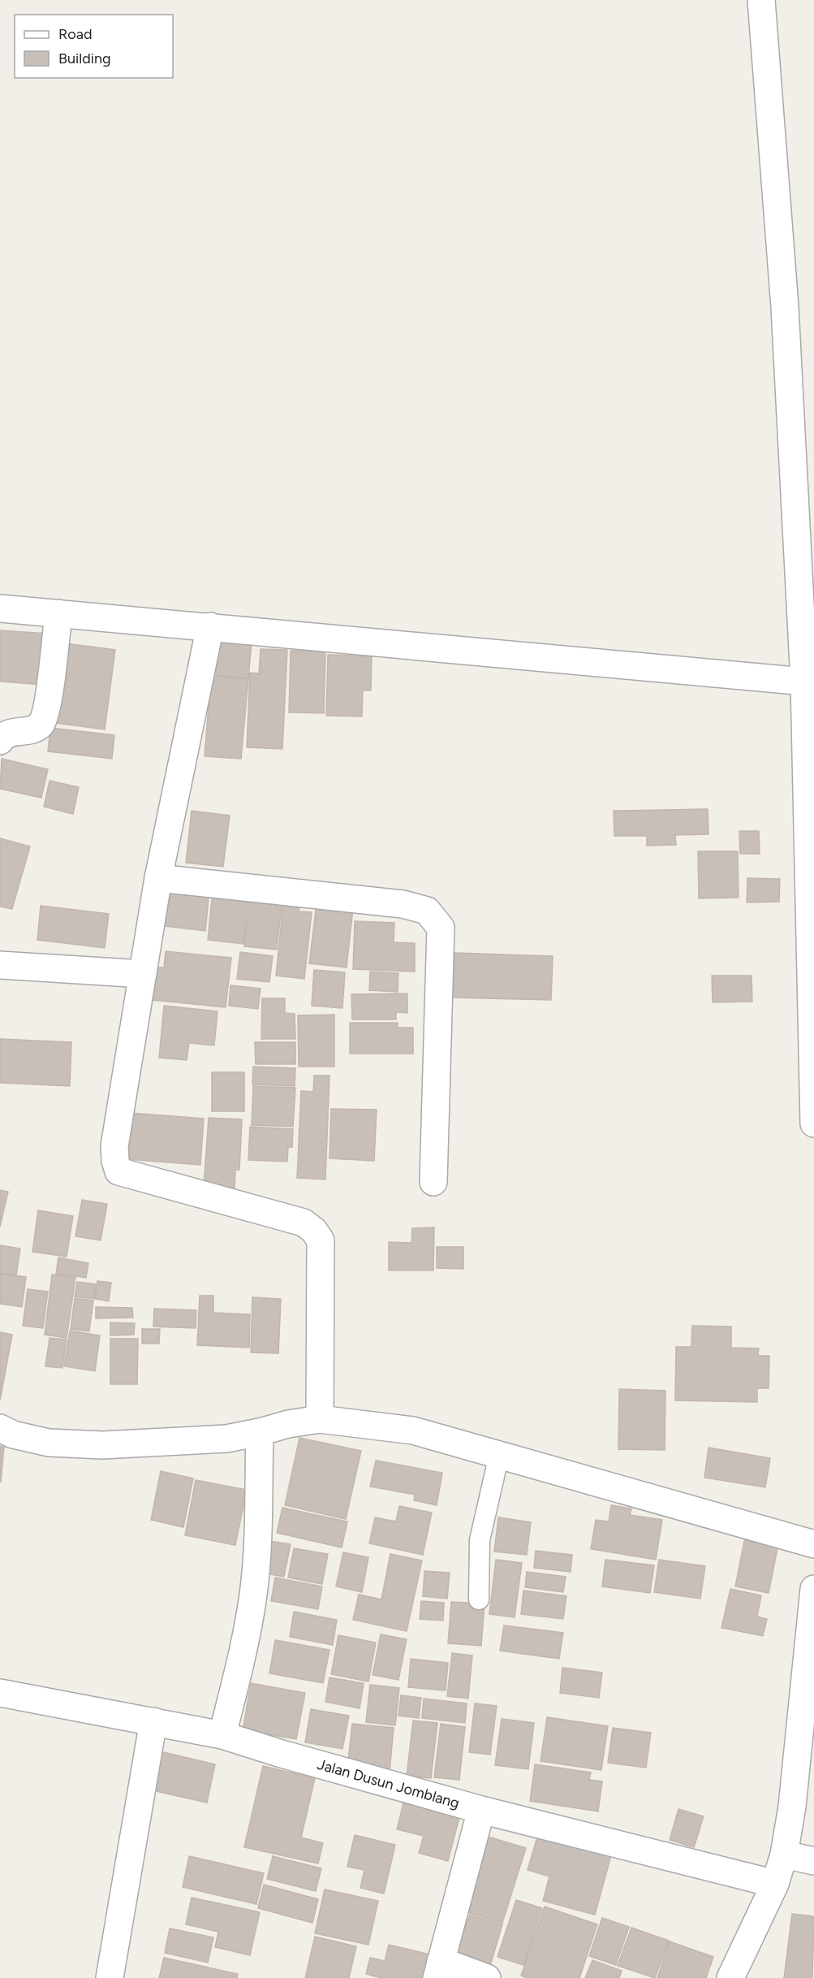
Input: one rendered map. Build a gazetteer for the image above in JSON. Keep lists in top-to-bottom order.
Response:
{
  "streets": {
    "street": ["Jalan Dusun Jomblang"]
  },
  "legend": ["Road", "Building"]
}
